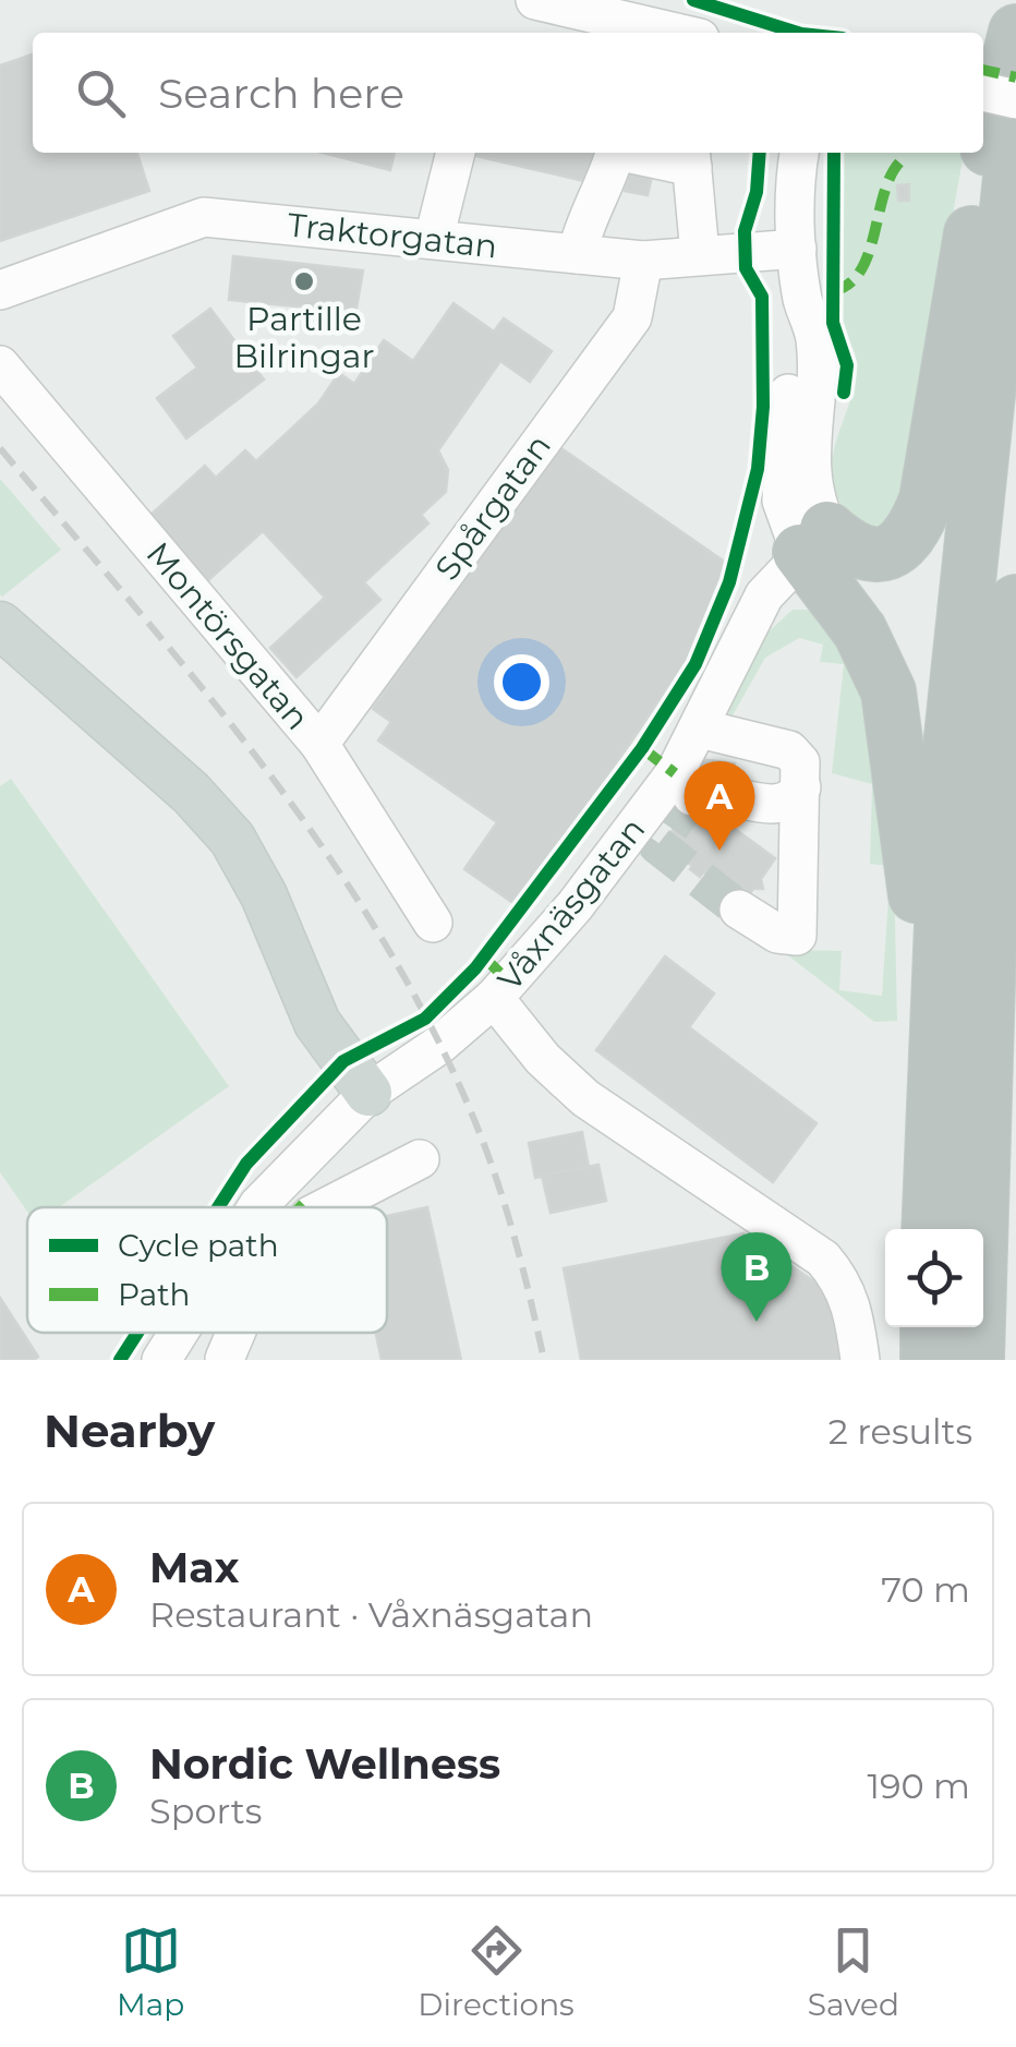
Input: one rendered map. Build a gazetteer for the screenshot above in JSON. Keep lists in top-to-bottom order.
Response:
{
  "streets": {
    "street": [
      "Traktorgatan",
      "Spårgatan",
      "Montörsgatan",
      "Våxnäsgatan"
    ]
  },
  "crossings": [
    ["Traktorgatan", "Spårgatan"],
    ["Spårgatan", "Montörsgatan"]
  ],
  "places": ["Partille Bilringar"],
  "legend": ["Cycle path", "Path"],
  "page": {
    "search": "Search here",
    "pins": ["A", "B"],
    "heading": ["Nearby", "2 results"],
    "list": [
      {
        "mark": "A",
        "name": "Max",
        "note": "Restaurant · Våxnäsgatan",
        "value": "70 m"
      },
      {
        "mark": "B",
        "name": "Nordic Wellness",
        "note": "Sports",
        "value": "190 m"
      }
    ],
    "nav": ["Map", "Directions", "Saved"]
  }
}
